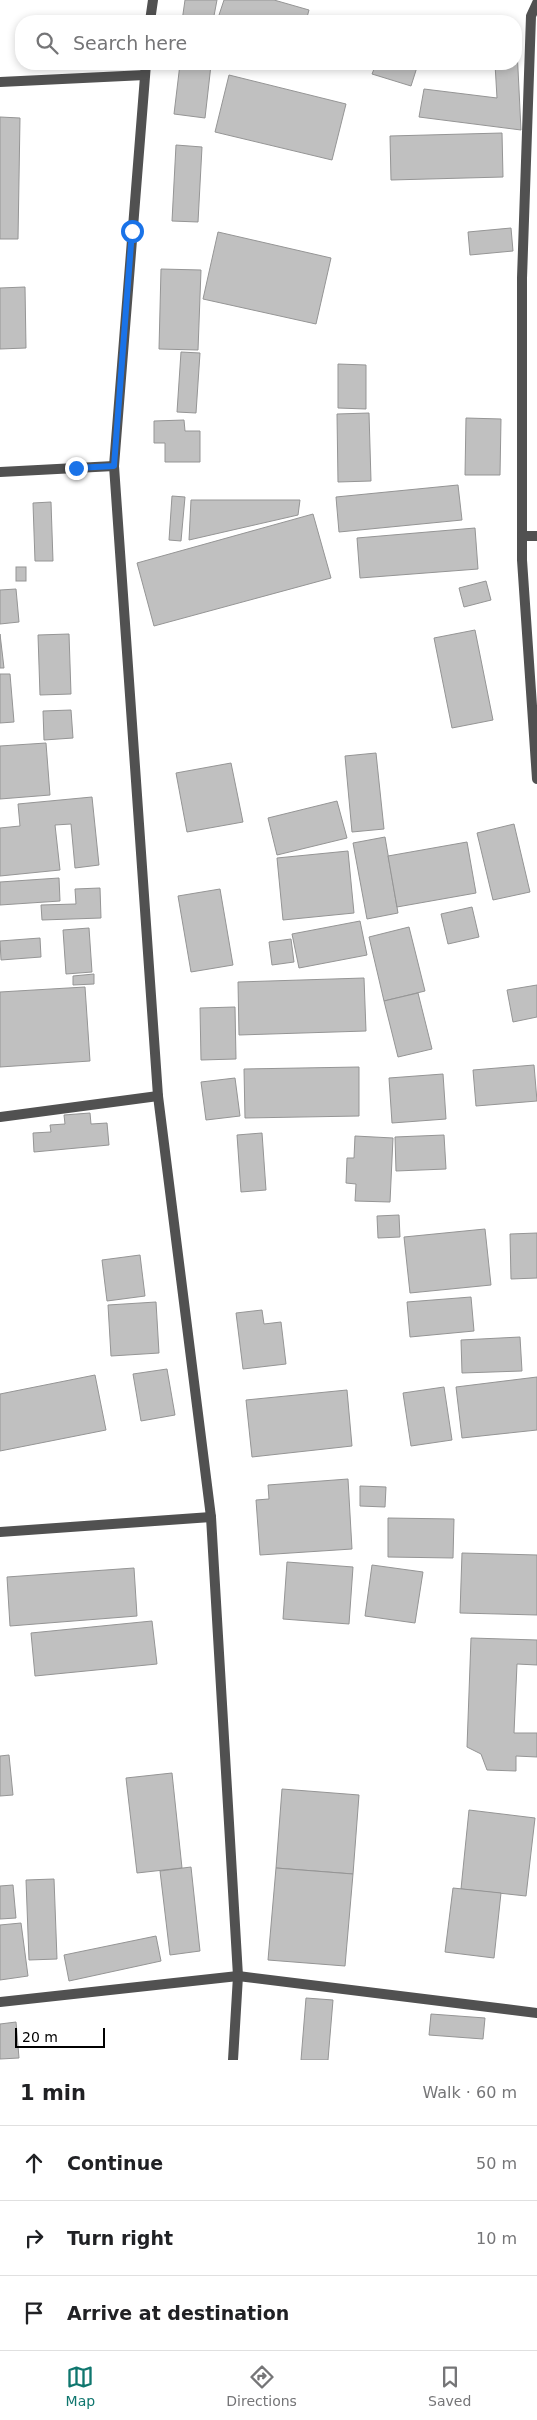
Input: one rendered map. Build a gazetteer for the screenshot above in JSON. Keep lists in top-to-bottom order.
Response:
{
  "scale_bar": "20 m",
  "page": {
    "search": "Search here",
    "scale": "20 m",
    "heading": ["1 min", "Walk · 60 m"],
    "list": [
      ["Continue", "50 m"],
      ["Turn right", "10 m"],
      "Arrive at destination"
    ],
    "nav": ["Map", "Directions", "Saved"]
  }
}
